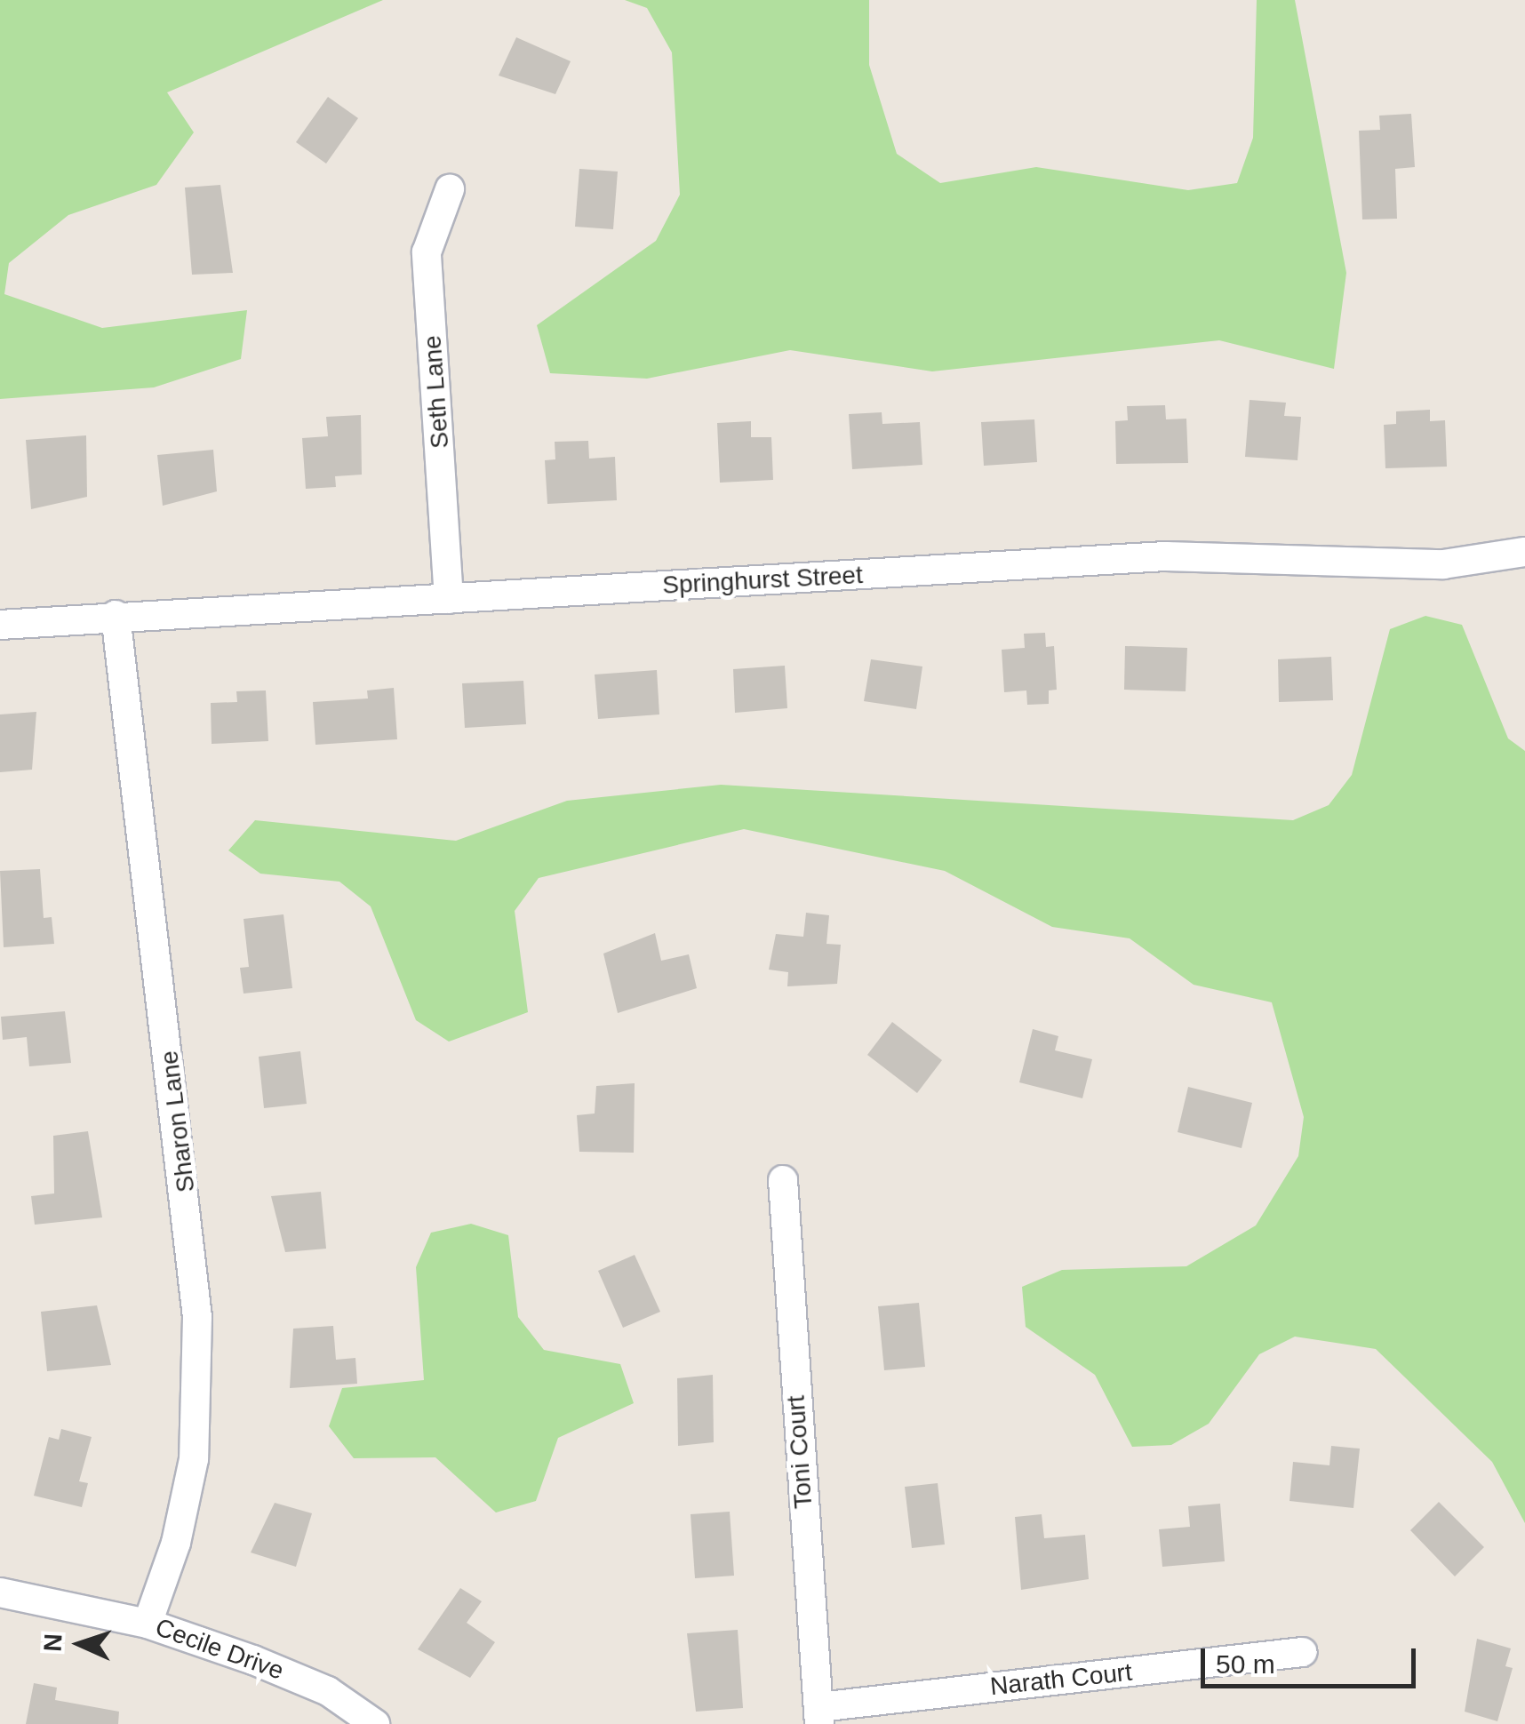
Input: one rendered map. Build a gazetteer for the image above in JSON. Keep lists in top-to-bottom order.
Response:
{
  "streets": {
    "street": [
      "Seth Lane",
      "Springhurst Street",
      "Sharon Lane",
      "Toni Court",
      "Cecile Drive",
      "Narath Court"
    ]
  },
  "crossings": [
    ["Seth Lane", "Springhurst Street"],
    ["Springhurst Street", "Sharon Lane"],
    ["Sharon Lane", "Cecile Drive"],
    ["Toni Court", "Narath Court"]
  ],
  "scale_bar": "50 m",
  "north": "left"
}
